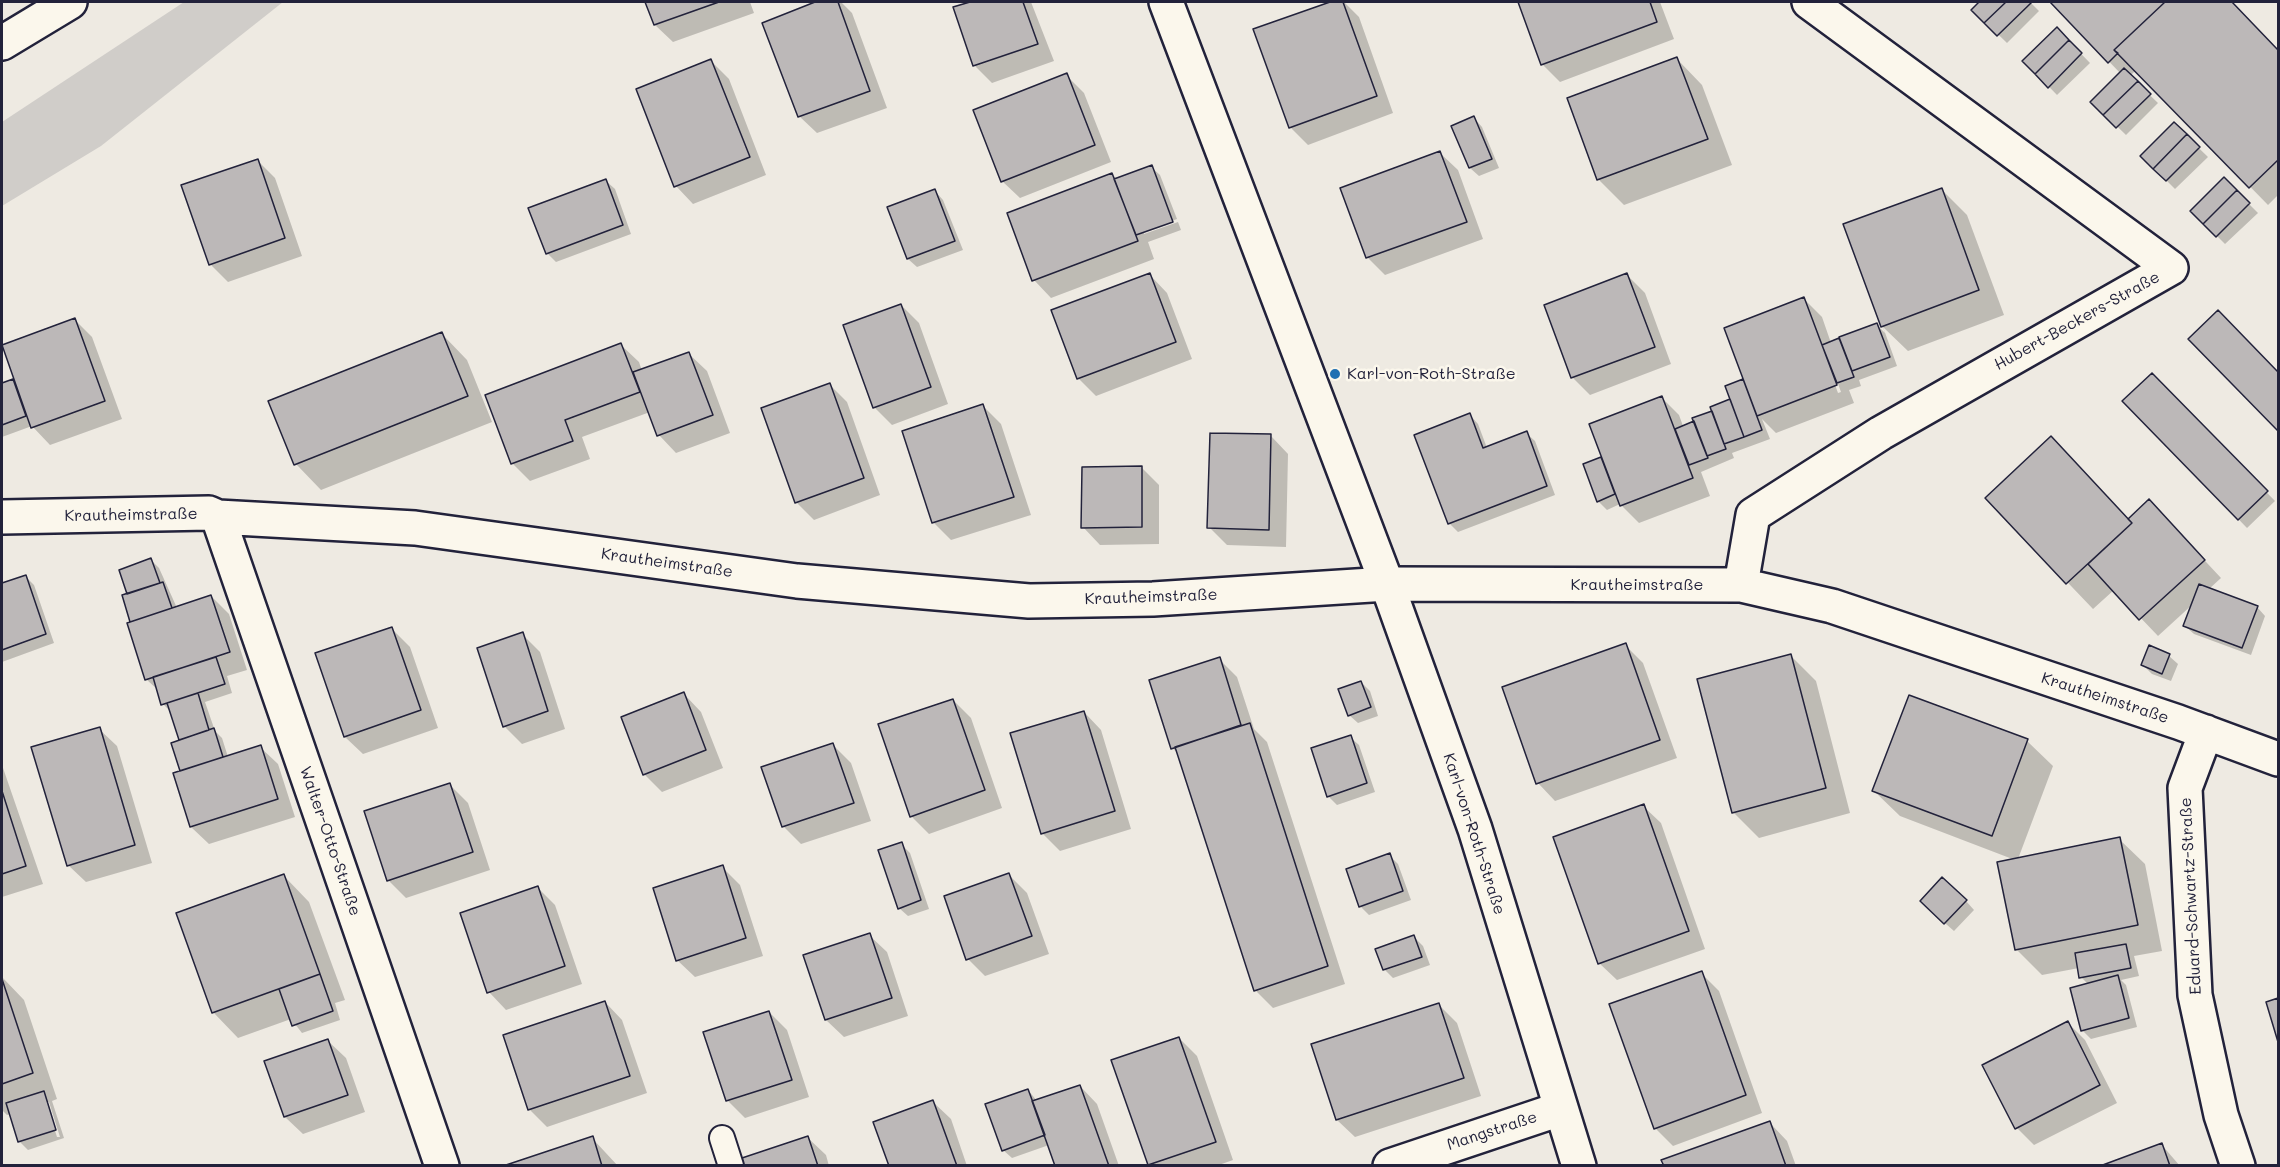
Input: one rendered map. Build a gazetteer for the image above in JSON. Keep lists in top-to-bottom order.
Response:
{
  "streets": {
    "street": [
      "Hubert-Beckers-Straße",
      "Krautheimstraße",
      "Karl-von-Roth-Straße",
      "Walter-Otto-Straße",
      "Eduard-Schwartz-Straße",
      "Mangstraße"
    ]
  },
  "crossings": [
    ["Hubert-Beckers-Straße", "Krautheimstraße"],
    ["Krautheimstraße", "Karl-von-Roth-Straße"],
    ["Krautheimstraße", "Walter-Otto-Straße"],
    ["Krautheimstraße", "Eduard-Schwartz-Straße"],
    ["Karl-von-Roth-Straße", "Mangstraße"]
  ],
  "places": ["Karl-von-Roth-Straße"]
}
